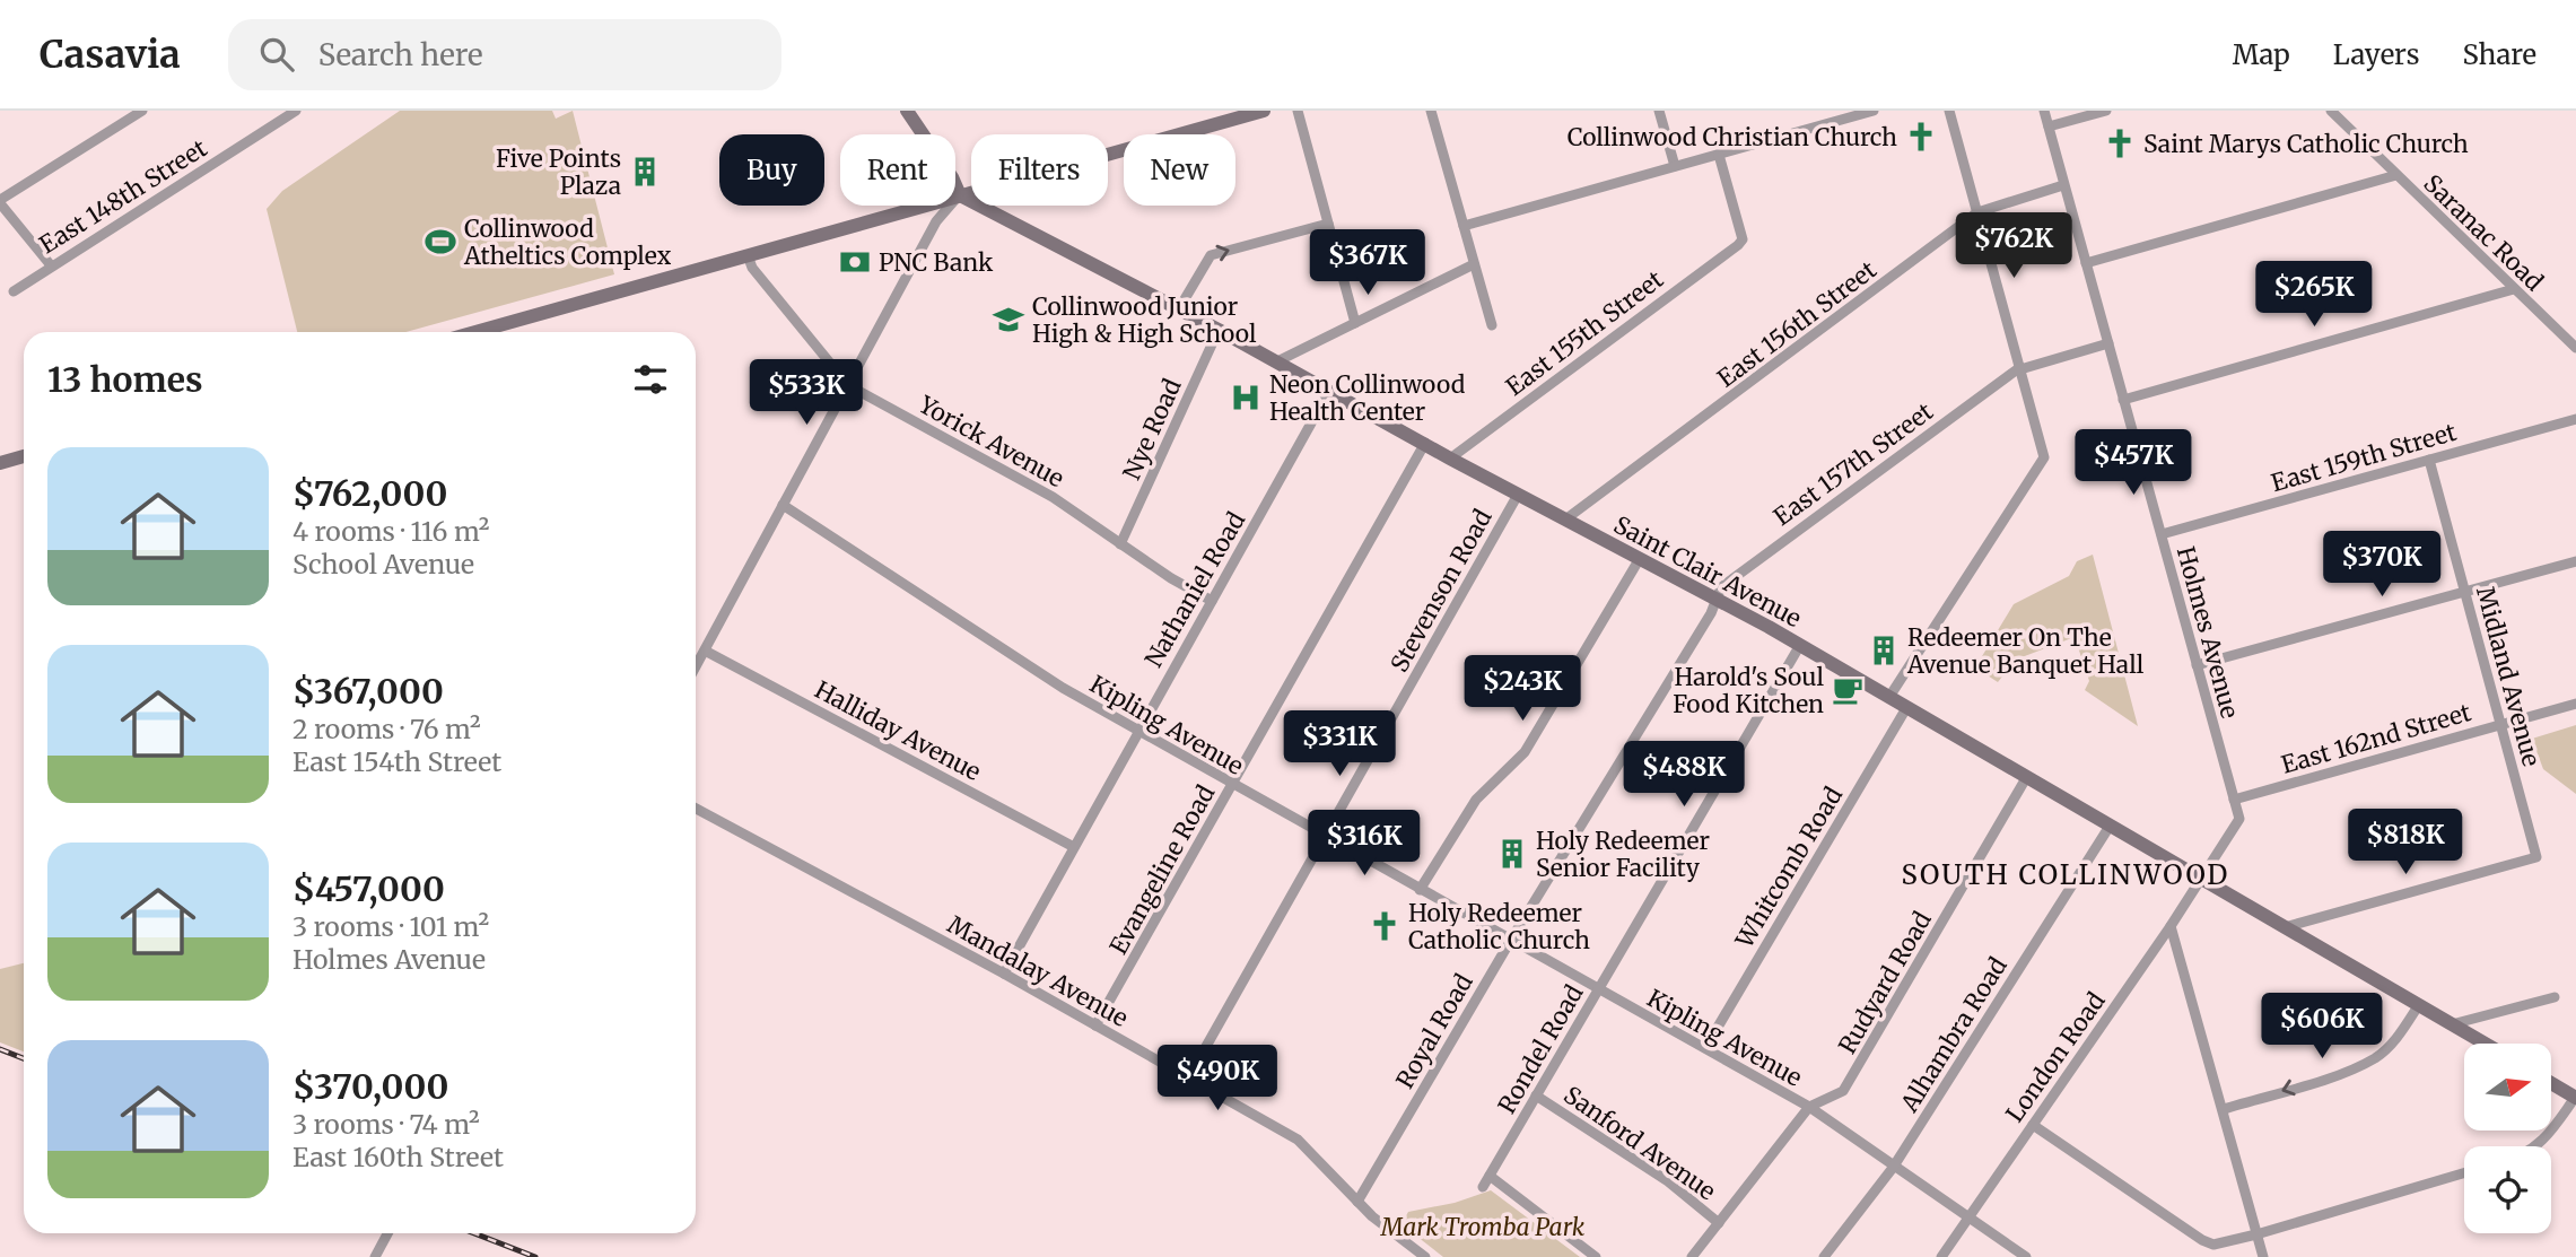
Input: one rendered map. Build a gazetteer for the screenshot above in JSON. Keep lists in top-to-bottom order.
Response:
{
  "streets": {
    "street": [
      "East 148th Street",
      "Saranac Road",
      "East 156th Street",
      "East 155th Street",
      "Nye Road",
      "Yorick Avenue",
      "East 159th Street",
      "East 157th Street",
      "Saint Clair Avenue",
      "Nathaniel Road",
      "Stevenson Road",
      "Holmes Avenue",
      "Midland Avenue",
      "Kipling Avenue",
      "Halliday Avenue",
      "East 162nd Street",
      "Whitcomb Road",
      "Evangeline Road",
      "Mandalay Avenue",
      "Rudyard Road",
      "Royal Road",
      "Alhambra Road",
      "Rondel Road",
      "London Road",
      "Sanford Avenue"
    ]
  },
  "crossings": [
    ["East 156th Street", "Saint Clair Avenue"],
    ["East 156th Street", "Holmes Avenue"],
    ["East 155th Street", "Saint Clair Avenue"],
    ["Nye Road", "Yorick Avenue"],
    ["Nye Road", "Saint Clair Avenue"],
    ["Yorick Avenue", "Nathaniel Road"],
    ["East 159th Street", "Holmes Avenue"],
    ["East 159th Street", "Midland Avenue"],
    ["East 157th Street", "Saint Clair Avenue"],
    ["East 157th Street", "Holmes Avenue"],
    ["East 157th Street", "Royal Road"],
    ["Saint Clair Avenue", "Nathaniel Road"],
    ["Saint Clair Avenue", "Stevenson Road"],
    ["Saint Clair Avenue", "Holmes Avenue"],
    ["Saint Clair Avenue", "Midland Avenue"],
    ["Saint Clair Avenue", "Whitcomb Road"],
    ["Saint Clair Avenue", "Evangeline Road"],
    ["Saint Clair Avenue", "Rudyard Road"],
    ["Saint Clair Avenue", "Royal Road"],
    ["Saint Clair Avenue", "Alhambra Road"],
    ["Saint Clair Avenue", "Rondel Road"],
    ["Saint Clair Avenue", "London Road"],
    ["Nathaniel Road", "Kipling Avenue"],
    ["Nathaniel Road", "Halliday Avenue"],
    ["Nathaniel Road", "Mandalay Avenue"],
    ["Stevenson Road", "Kipling Avenue"],
    ["Stevenson Road", "Mandalay Avenue"],
    ["Holmes Avenue", "East 162nd Street"],
    ["Holmes Avenue", "London Road"],
    ["Midland Avenue", "East 162nd Street"],
    ["Kipling Avenue", "Whitcomb Road"],
    ["Kipling Avenue", "Evangeline Road"],
    ["Kipling Avenue", "Rudyard Road"],
    ["Kipling Avenue", "Royal Road"],
    ["Kipling Avenue", "Alhambra Road"],
    ["Kipling Avenue", "Rondel Road"],
    ["Kipling Avenue", "London Road"],
    ["Evangeline Road", "Mandalay Avenue"],
    ["Mandalay Avenue", "Royal Road"],
    ["Rudyard Road", "Sanford Avenue"],
    ["Rondel Road", "Sanford Avenue"]
  ],
  "districts": ["SOUTH COLLINWOOD"],
  "parks": ["Mark Tromba Park"],
  "places": {
    "church": ["Collinwood Christian Church", "Saint Marys Catholic Church", "Holy Redeemer Catholic Church"],
    "building": ["Five Points Plaza", "Redeemer On The Avenue Banquet Hall", "Holy Redeemer Senior Facility"],
    "sports": ["Collinwood Atheltics Complex"],
    "bank": ["PNC Bank"],
    "school or university": ["Collinwood Junior High & High School"],
    "hospital": ["Neon Collinwood Health Center"],
    "cafe": ["Harold's Soul Food Kitchen"]
  },
  "north": "right",
  "page": {
    "header": "Casavia",
    "search": "Search here",
    "nav": ["Map", "Layers", "Share"],
    "chip": [
      "Buy",
      "Rent",
      "Filters",
      "New"
    ],
    "price": [
      "$762K",
      "$367K",
      "$265K",
      "$533K",
      "$457K",
      "$370K",
      "$243K",
      "$331K",
      "$488K",
      "$818K",
      "$316K",
      "$606K",
      "$490K"
    ],
    "heading": "13 homes",
    "list": [
      {
        "name": "$762,000",
        "note": "4 rooms · 116 m² · School Avenue"
      },
      {
        "name": "$367,000",
        "note": "2 rooms · 76 m² · East 154th Street"
      },
      {
        "name": "$457,000",
        "note": "3 rooms · 101 m² · Holmes Avenue"
      },
      {
        "name": "$370,000",
        "note": "3 rooms · 74 m² · East 160th Street"
      }
    ]
  }
}
